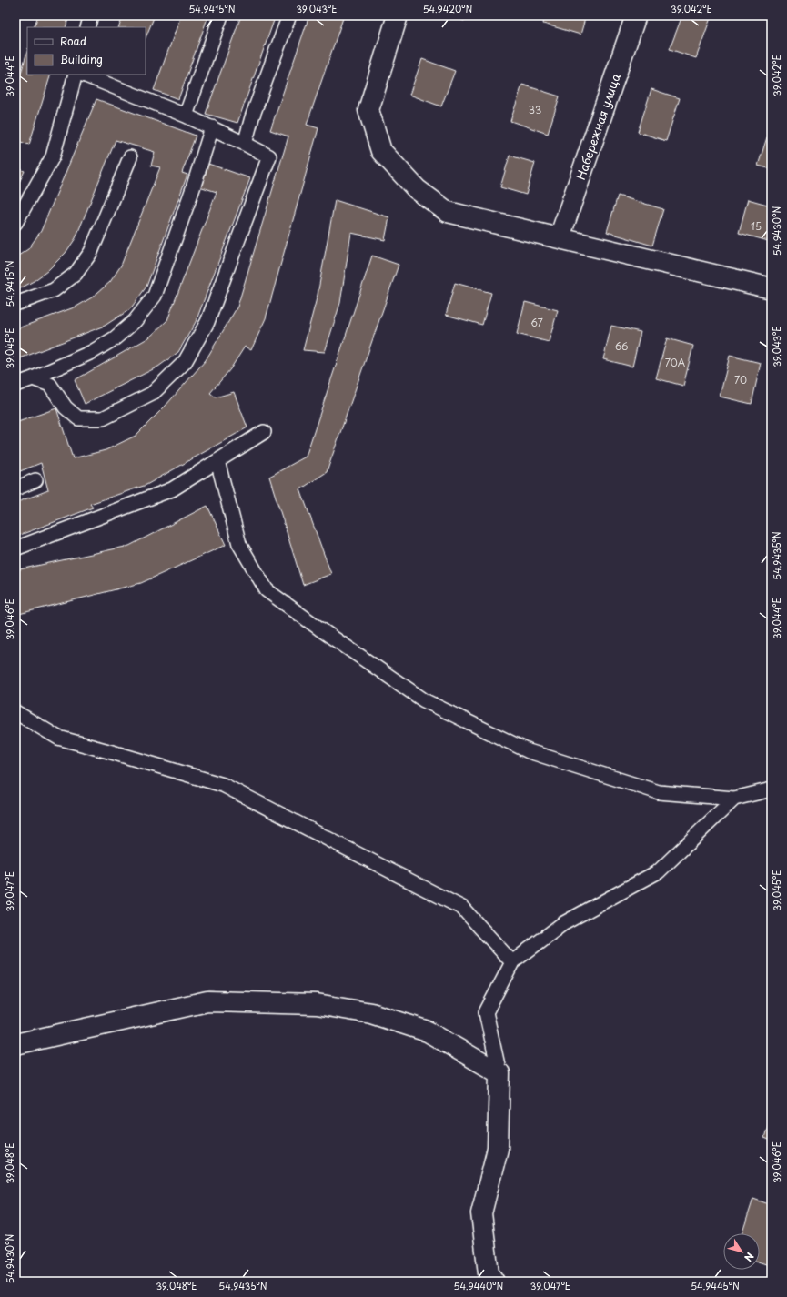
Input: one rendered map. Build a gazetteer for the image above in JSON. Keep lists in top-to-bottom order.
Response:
{
  "streets": {
    "street": ["Набережная улица"]
  },
  "house_numbers": [
    "33",
    "15",
    "67",
    "66",
    "70А",
    "70"
  ],
  "legend": ["Road", "Building"],
  "north": "bottom right",
  "coordinates": [
    "54.9415°N",
    "39.043°E",
    "54.9420°N",
    "39.042°E",
    "39.044°E",
    "54.9430°N",
    "39.045°E",
    "54.9435°N",
    "39.046°E",
    "39.047°E",
    "39.048°E",
    "54.9440°N",
    "54.9445°N"
  ]
}
